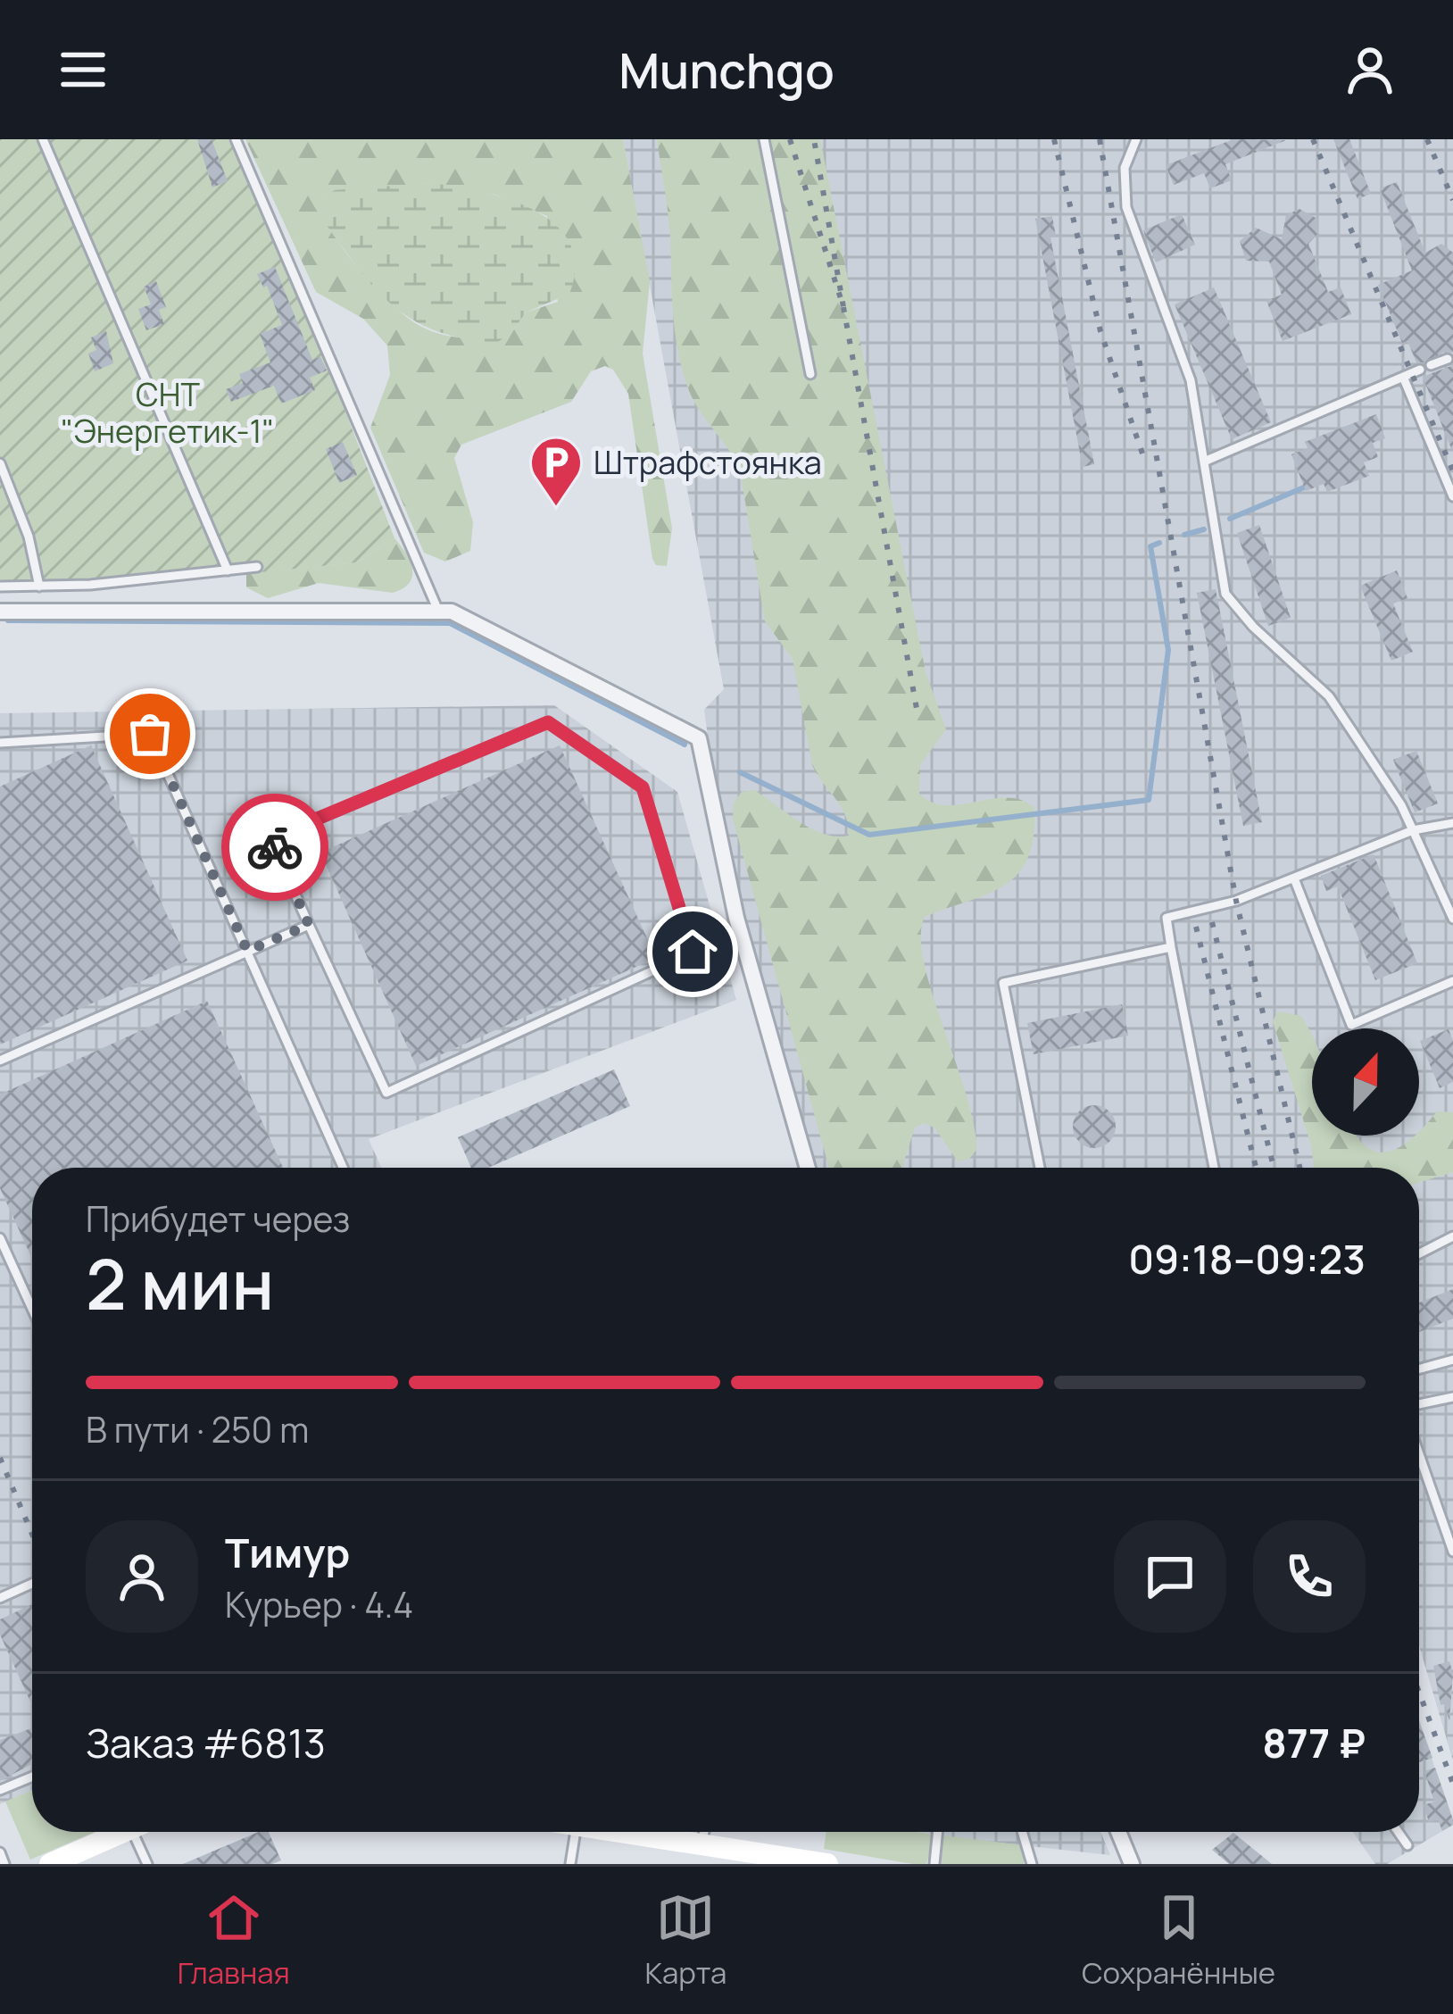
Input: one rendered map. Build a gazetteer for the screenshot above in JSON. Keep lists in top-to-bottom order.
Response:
{
  "parks": ["СНТ \"Энергетик-1\""],
  "places": {
    "parking": ["Штрафстоянка"]
  },
  "north": "top",
  "page": {
    "header": "Munchgo",
    "heading": ["2 мин", "Прибудет через", "09:18–09:23"],
    "panel": [
      "Тимур",
      "Курьер · 4.4",
      "Заказ #6813",
      "877 ₽"
    ],
    "bar": "В пути · 250 m",
    "tabs": ["Главная", "Карта", "Сохранённые"]
  }
}
